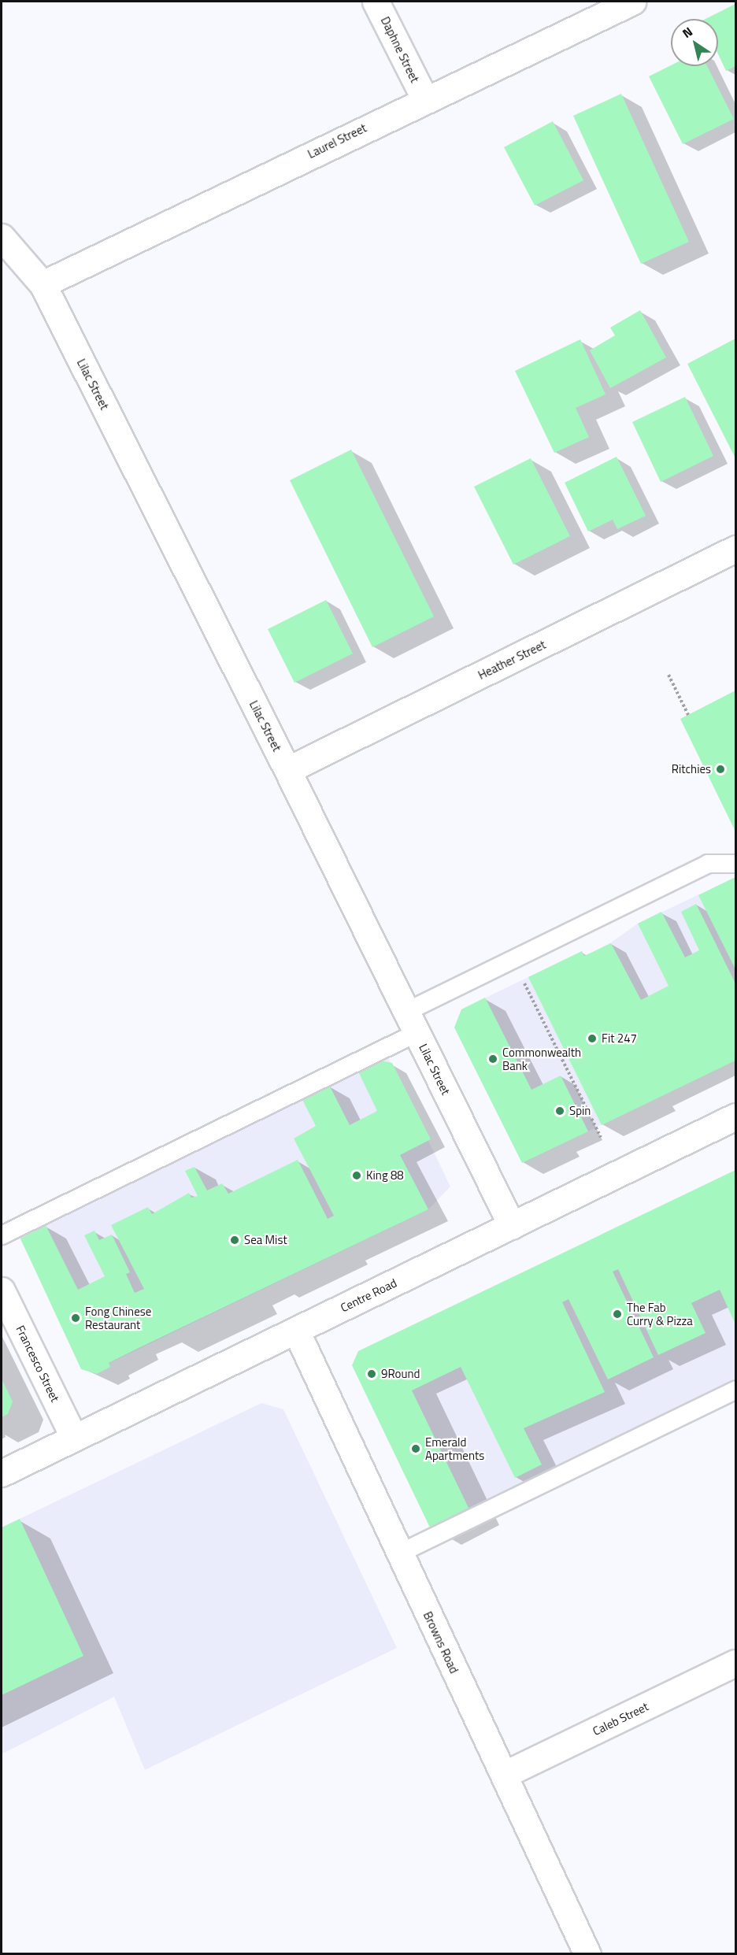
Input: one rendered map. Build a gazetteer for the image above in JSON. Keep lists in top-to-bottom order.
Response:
{
  "streets": {
    "street": [
      "Daphne Street",
      "Laurel Street",
      "Lilac Street",
      "Heather Street",
      "Centre Road",
      "Francesco Street",
      "Browns Road",
      "Caleb Street"
    ]
  },
  "crossings": [
    ["Daphne Street", "Laurel Street"],
    ["Laurel Street", "Lilac Street"],
    ["Lilac Street", "Heather Street"],
    ["Lilac Street", "Centre Road"],
    ["Centre Road", "Francesco Street"],
    ["Centre Road", "Browns Road"],
    ["Browns Road", "Caleb Street"]
  ],
  "places": [
    "Ritchies",
    "Fit 247",
    "Commonwealth Bank",
    "Spin",
    "King 88",
    "Sea Mist",
    "The Fab Curry & Pizza",
    "Fong Chinese Restaurant",
    "9Round",
    "Emerald Apartments"
  ],
  "north": "top left"
}
